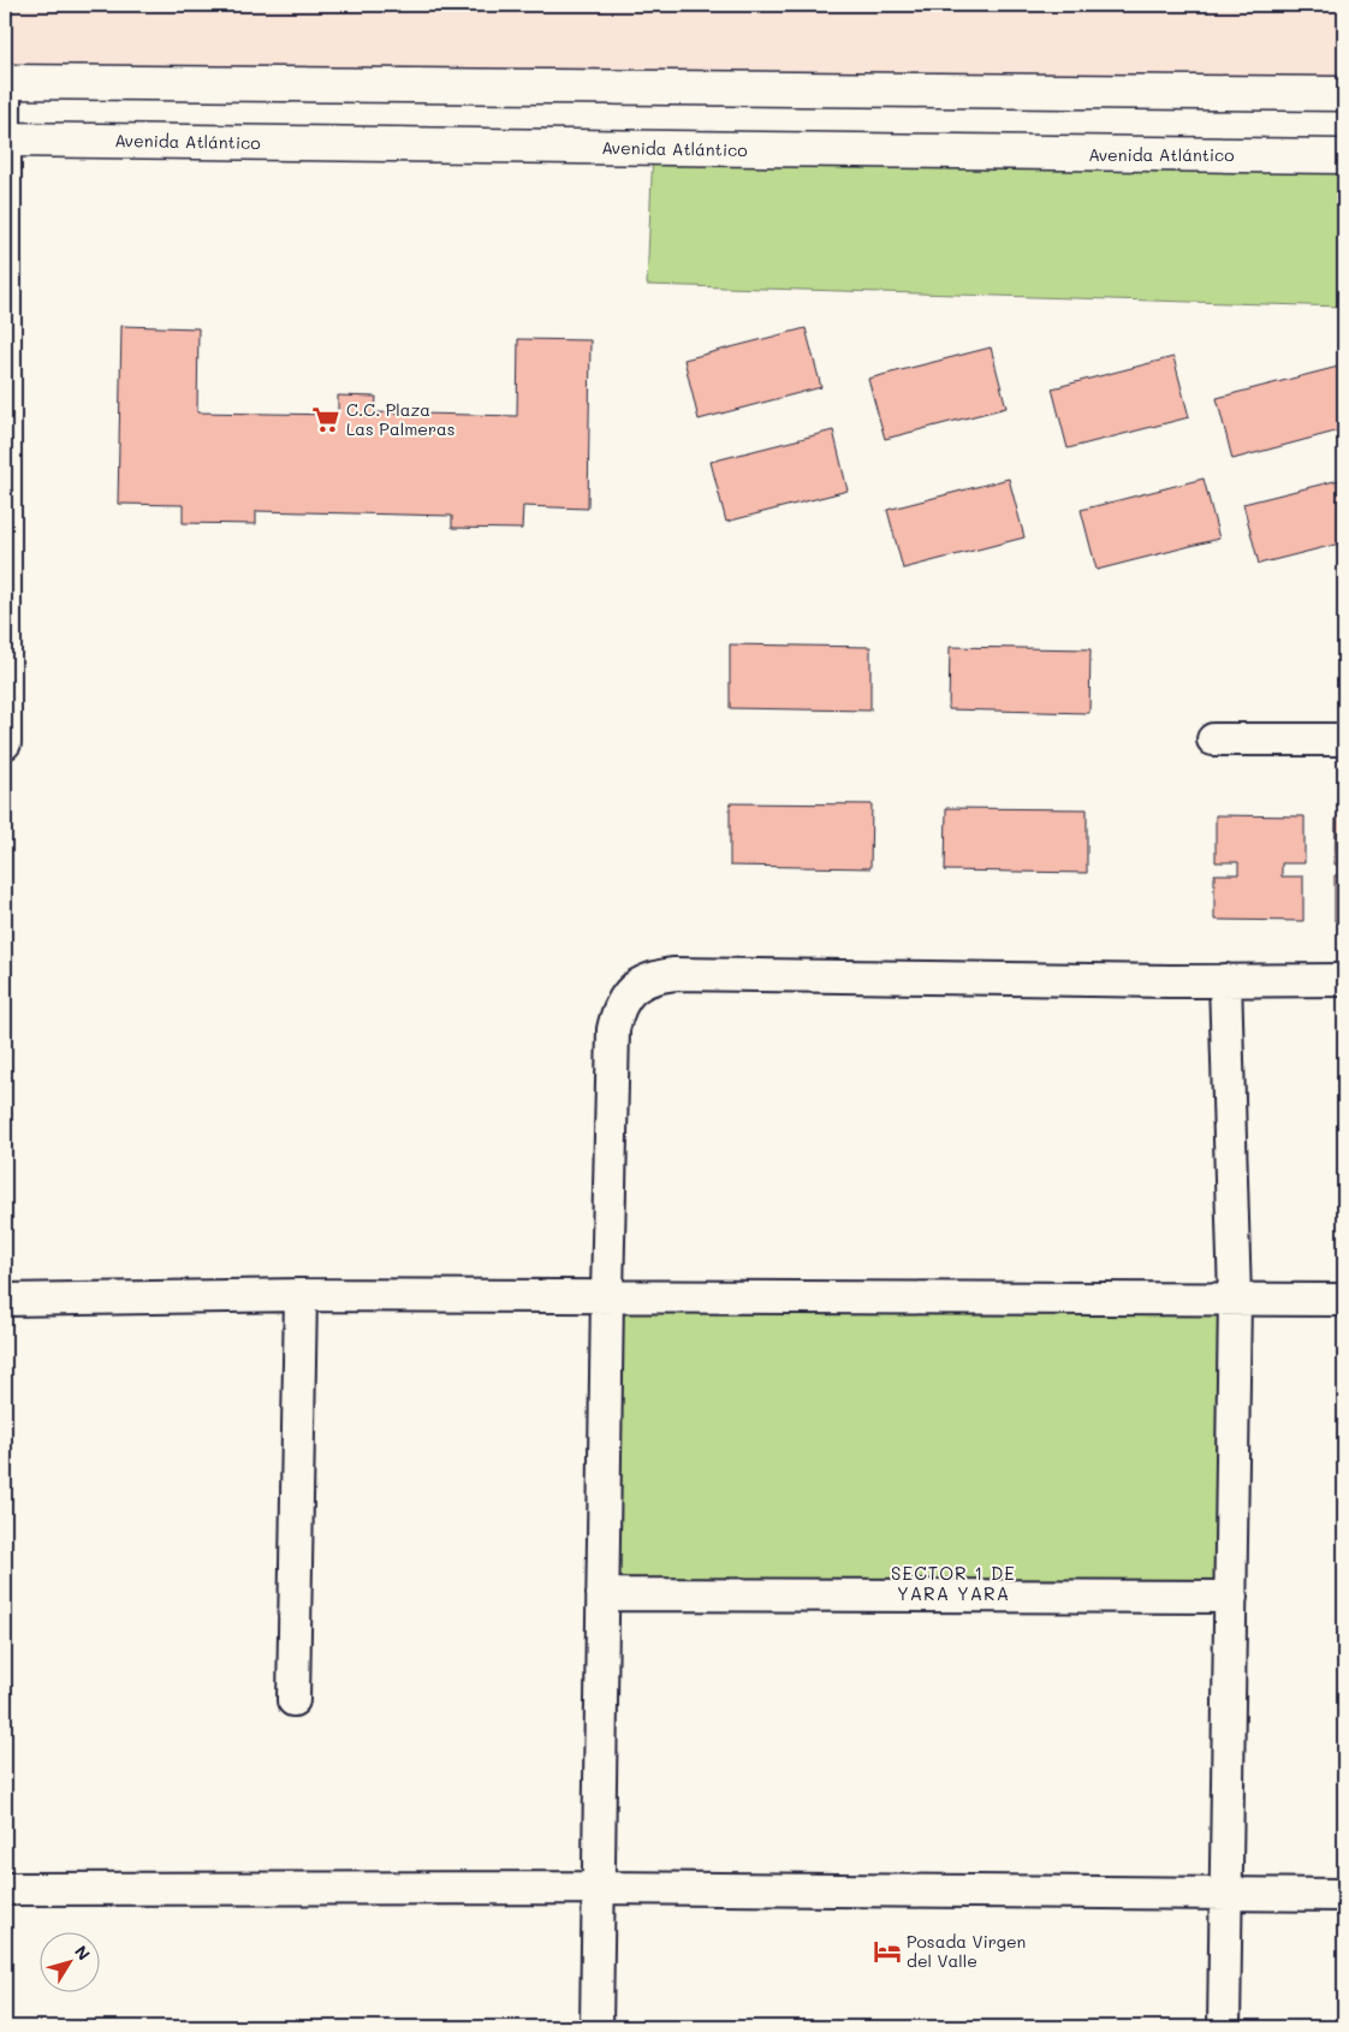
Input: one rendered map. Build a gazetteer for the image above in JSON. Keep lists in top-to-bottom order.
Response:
{
  "streets": {
    "main road": ["Avenida Atlántico"]
  },
  "districts": ["SECTOR 1 DE YARA YARA"],
  "places": {
    "supermarket": ["C.C. Plaza Las Palmeras"],
    "hotel": ["Posada Virgen del Valle"]
  },
  "north": "top right"
}
